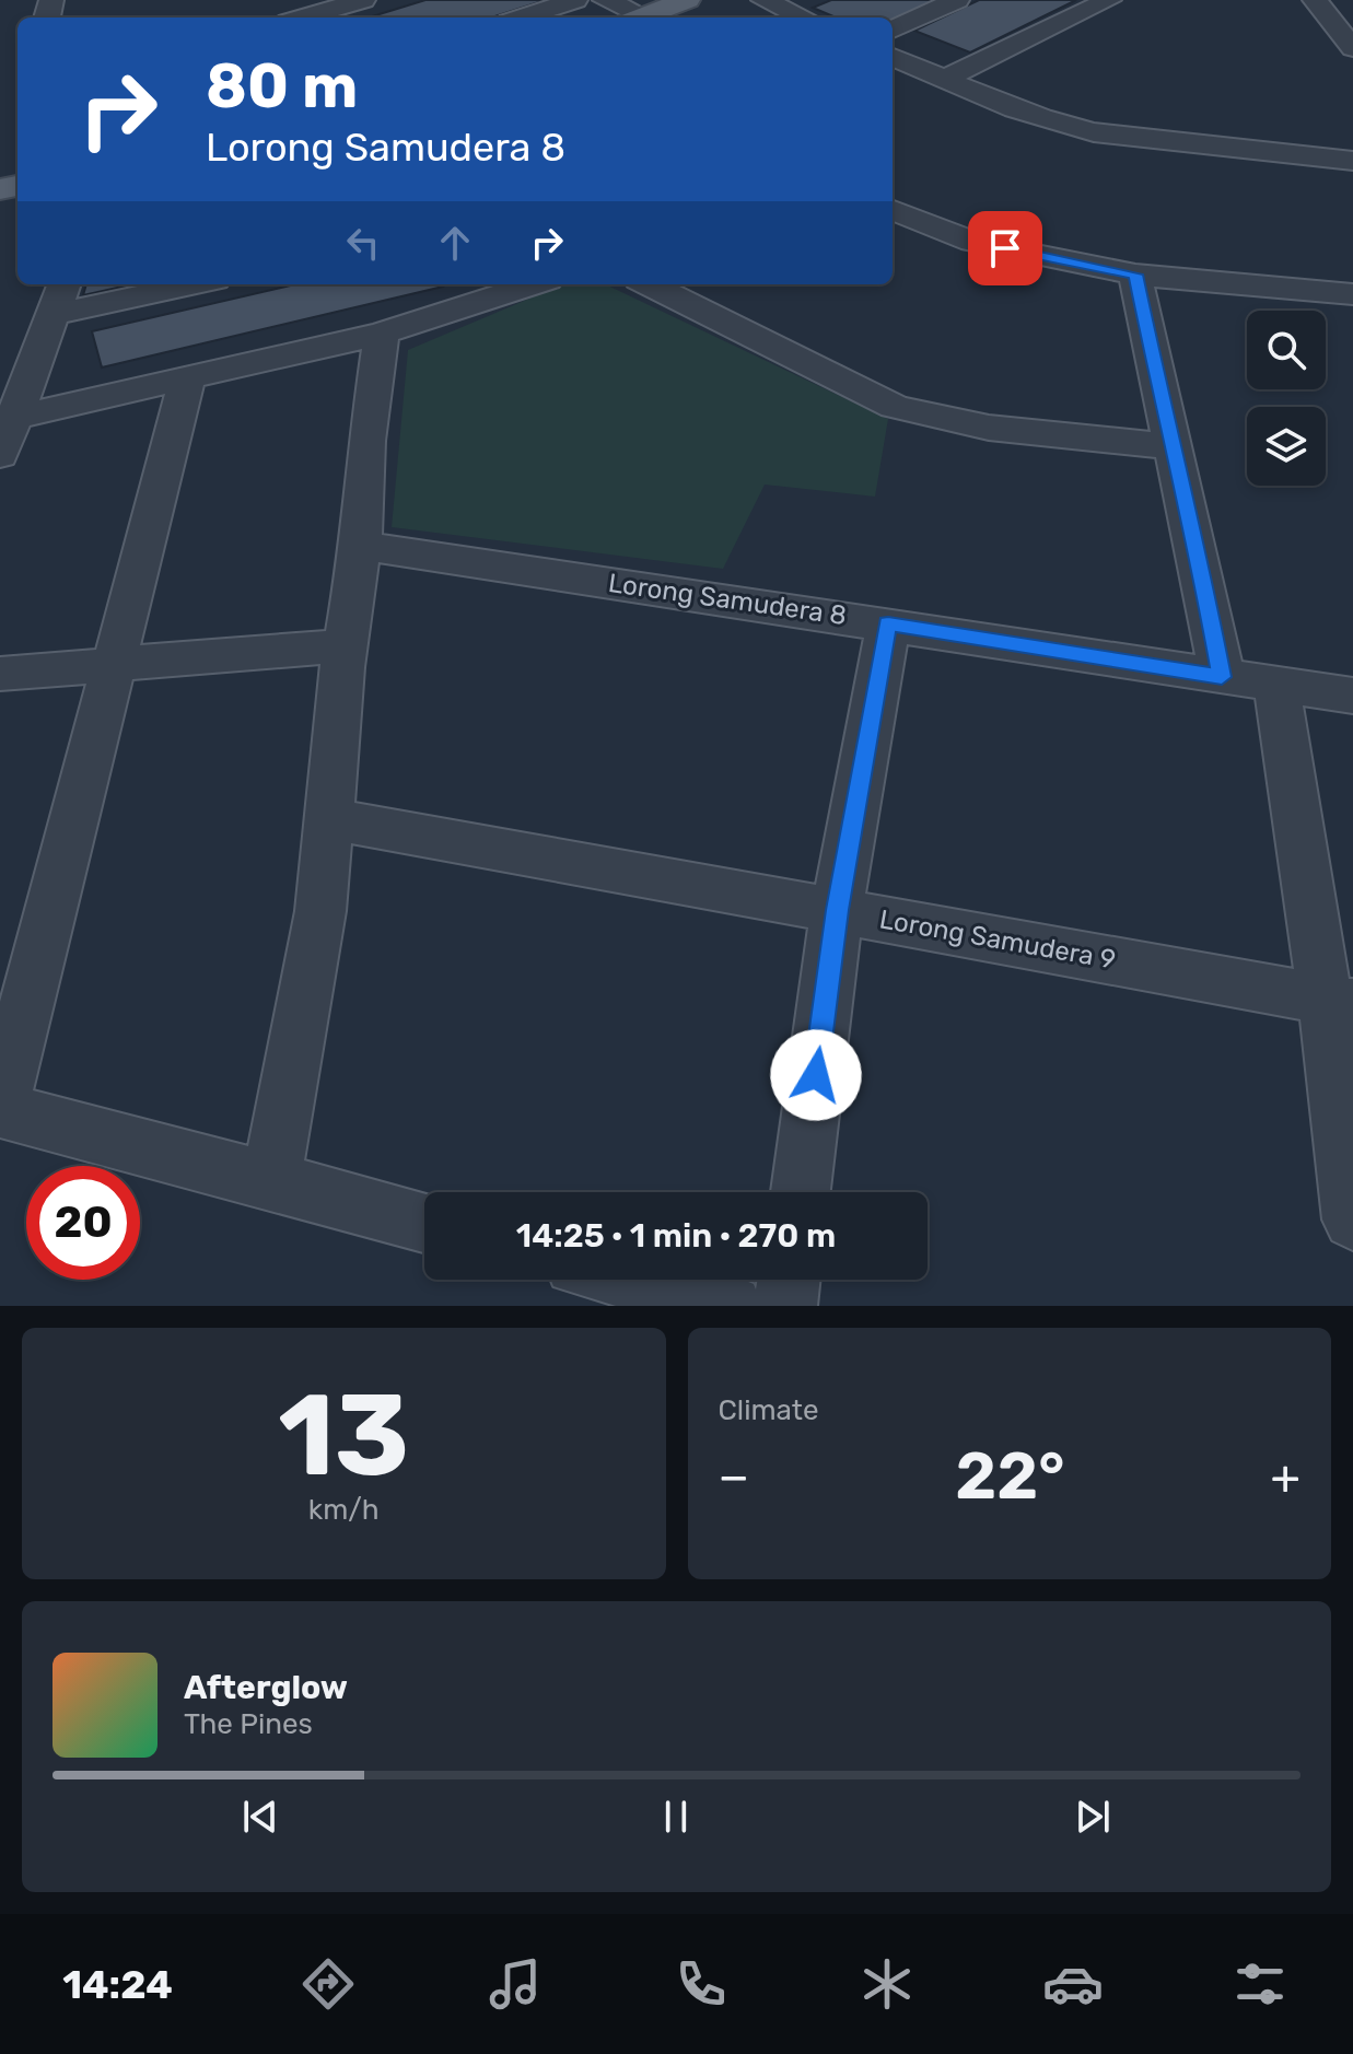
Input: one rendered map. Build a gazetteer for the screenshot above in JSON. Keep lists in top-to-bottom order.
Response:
{
  "streets": {
    "street": ["Lorong Samudera 8", "Lorong Samudera 9"]
  },
  "page": {
    "turn": ["80 m", "Lorong Samudera 8"],
    "limit": "20",
    "trip": "14:25 · 1 min · 270 m",
    "tile": [
      ["13", "km/h"],
      "Climate"
    ],
    "heat": ["−", "22°", "+"],
    "song": ["Afterglow", "The Pines"],
    "tabs": "14:24"
  }
}
